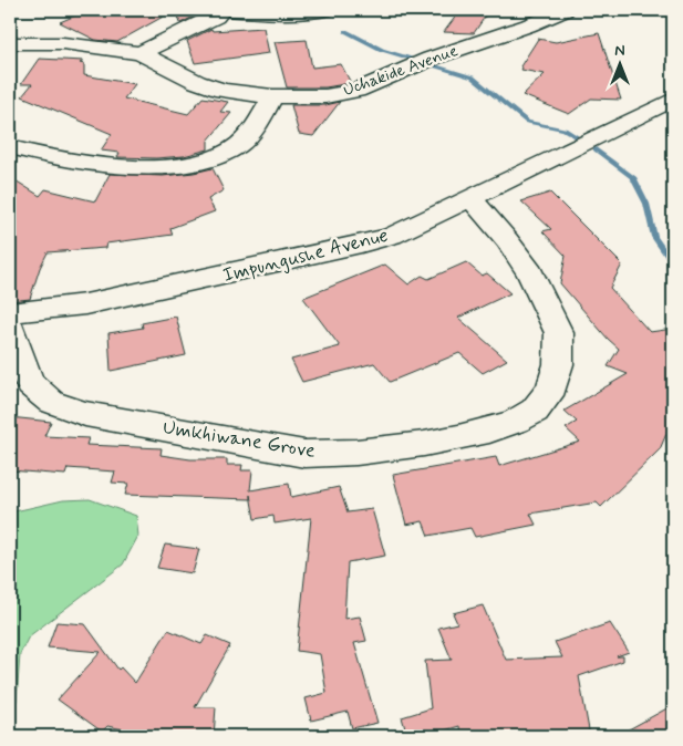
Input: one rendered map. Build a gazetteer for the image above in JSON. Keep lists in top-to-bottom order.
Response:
{
  "streets": {
    "street": ["Uchakide Avenue", "Impungushe Avenue", "Umkhiwane Grove"]
  },
  "crossings": [
    ["Impungushe Avenue", "Umkhiwane Grove"]
  ],
  "north": "top"
}
